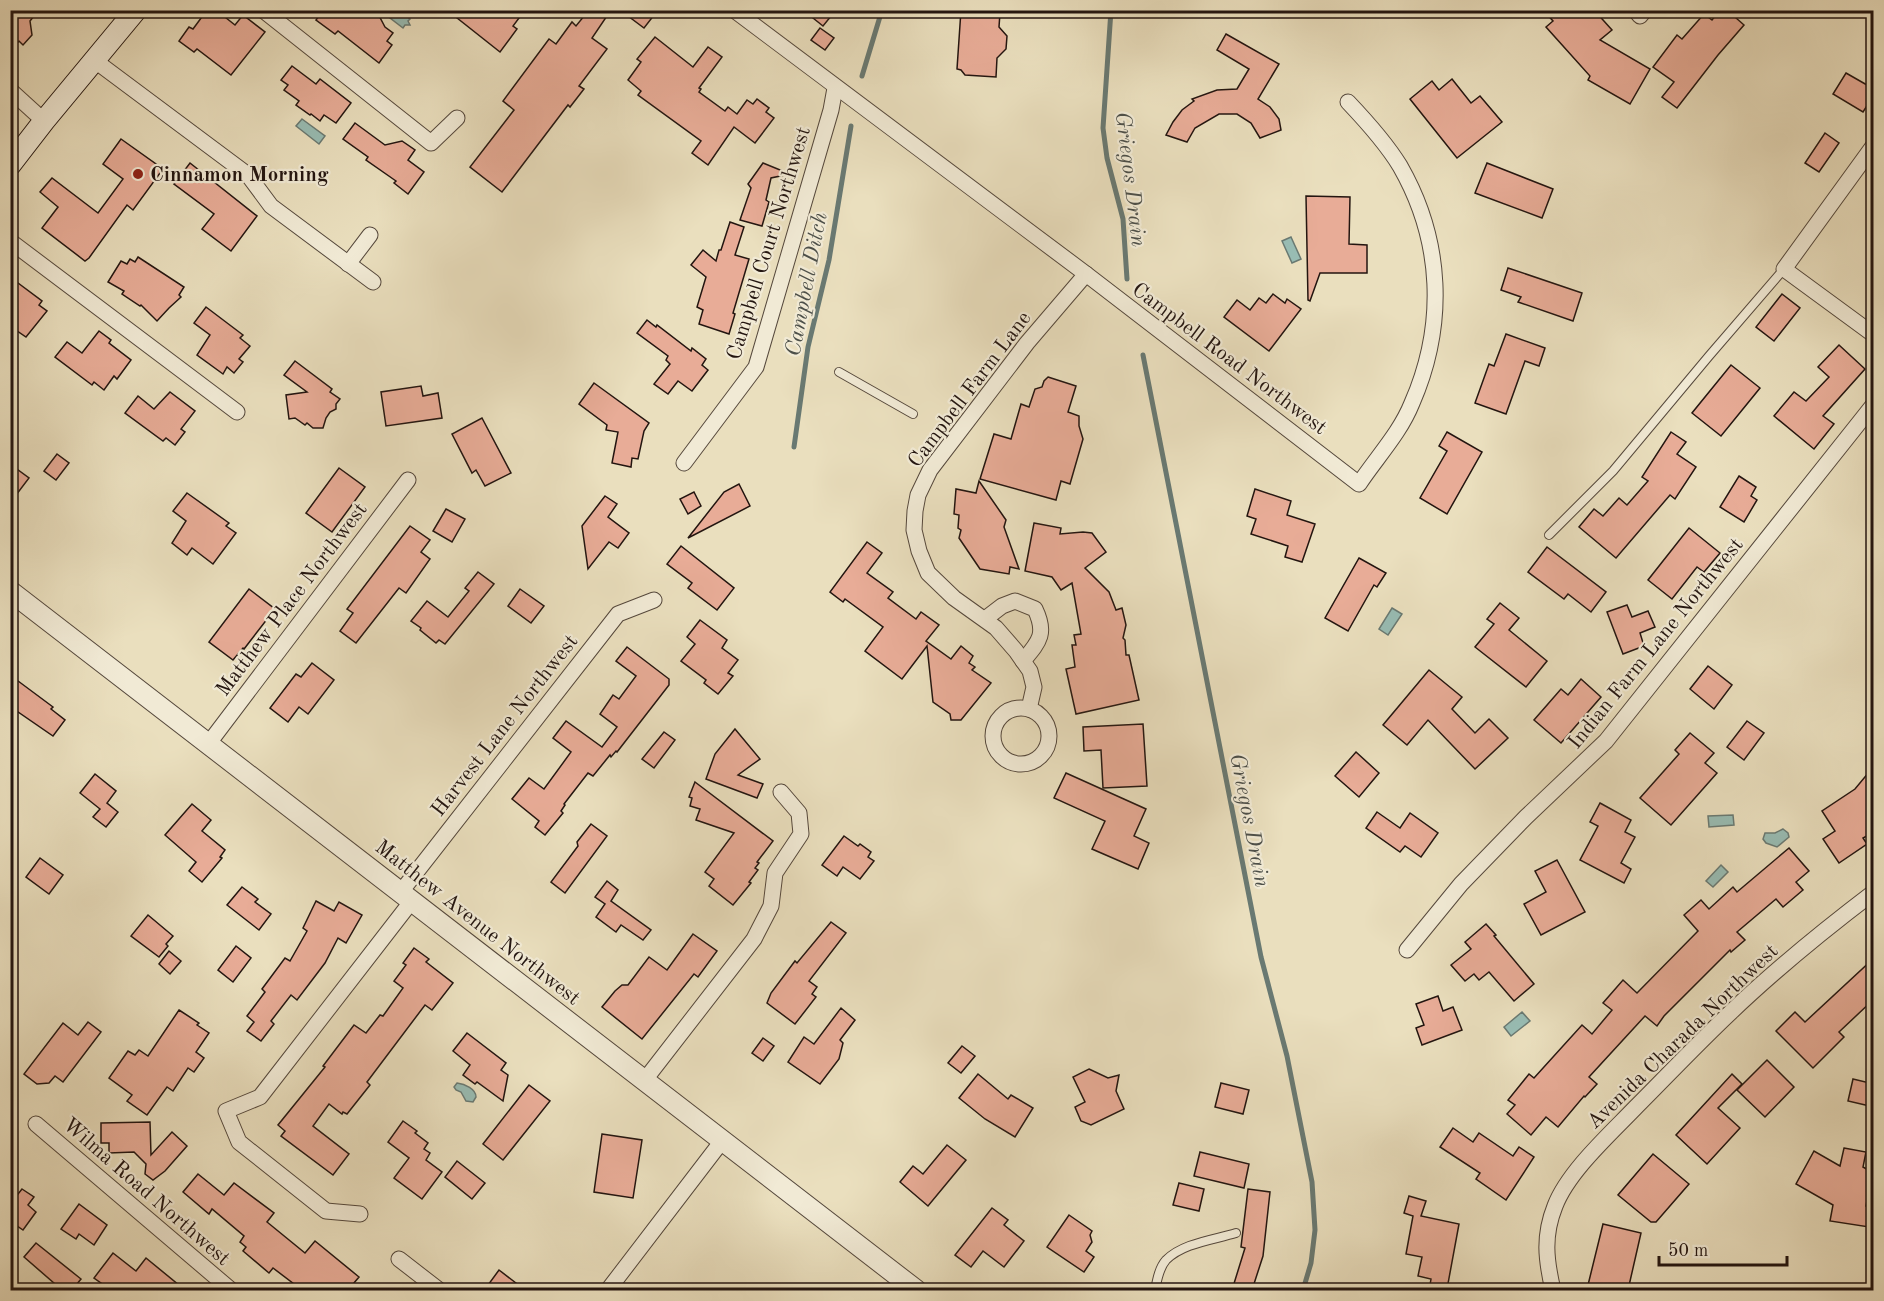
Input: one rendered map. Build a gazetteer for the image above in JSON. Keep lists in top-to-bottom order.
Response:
{
  "streets": {
    "street": [
      "Campbell Court Northwest",
      "Campbell Road Northwest",
      "Campbell Farm Lane",
      "Matthew Place Northwest",
      "Indian Farm Lane Northwest",
      "Harvest Lane Northwest",
      "Matthew Avenue Northwest",
      "Avenida Charada Northwest",
      "Wilma Road Northwest"
    ]
  },
  "crossings": [
    ["Campbell Court Northwest", "Campbell Road Northwest"],
    ["Campbell Road Northwest", "Campbell Farm Lane"],
    ["Matthew Place Northwest", "Matthew Avenue Northwest"],
    ["Harvest Lane Northwest", "Matthew Avenue Northwest"]
  ],
  "water": ["Griegos Drain", "Campbell Ditch"],
  "places": ["Cinnamon Morning"],
  "scale_bar": "50 m"
}
